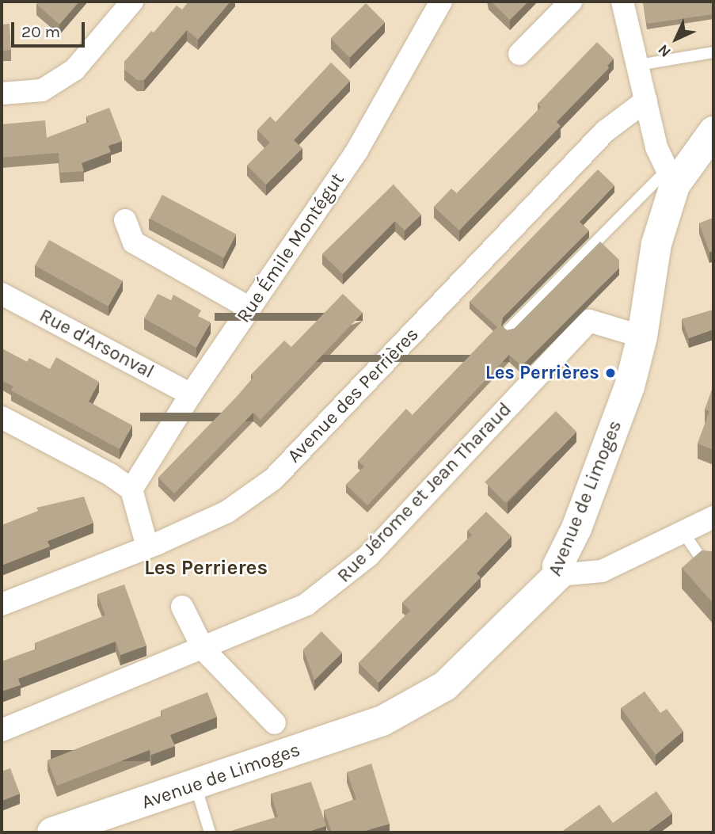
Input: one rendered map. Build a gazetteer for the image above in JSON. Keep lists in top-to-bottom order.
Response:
{
  "streets": {
    "main road": ["Avenue de Limoges"],
    "street": [
      "Rue Émile Montégut",
      "Rue d'Arsonval",
      "Avenue des Perrières",
      "Rue Jérome et Jean Tharaud"
    ]
  },
  "crossings": [
    ["Rue Émile Montégut", "Rue d'Arsonval"],
    ["Rue Jérome et Jean Tharaud", "Avenue de Limoges"]
  ],
  "districts": ["Les Perrieres"],
  "places": ["Les Perrières"],
  "scale_bar": "20 m",
  "north": "bottom left"
}
